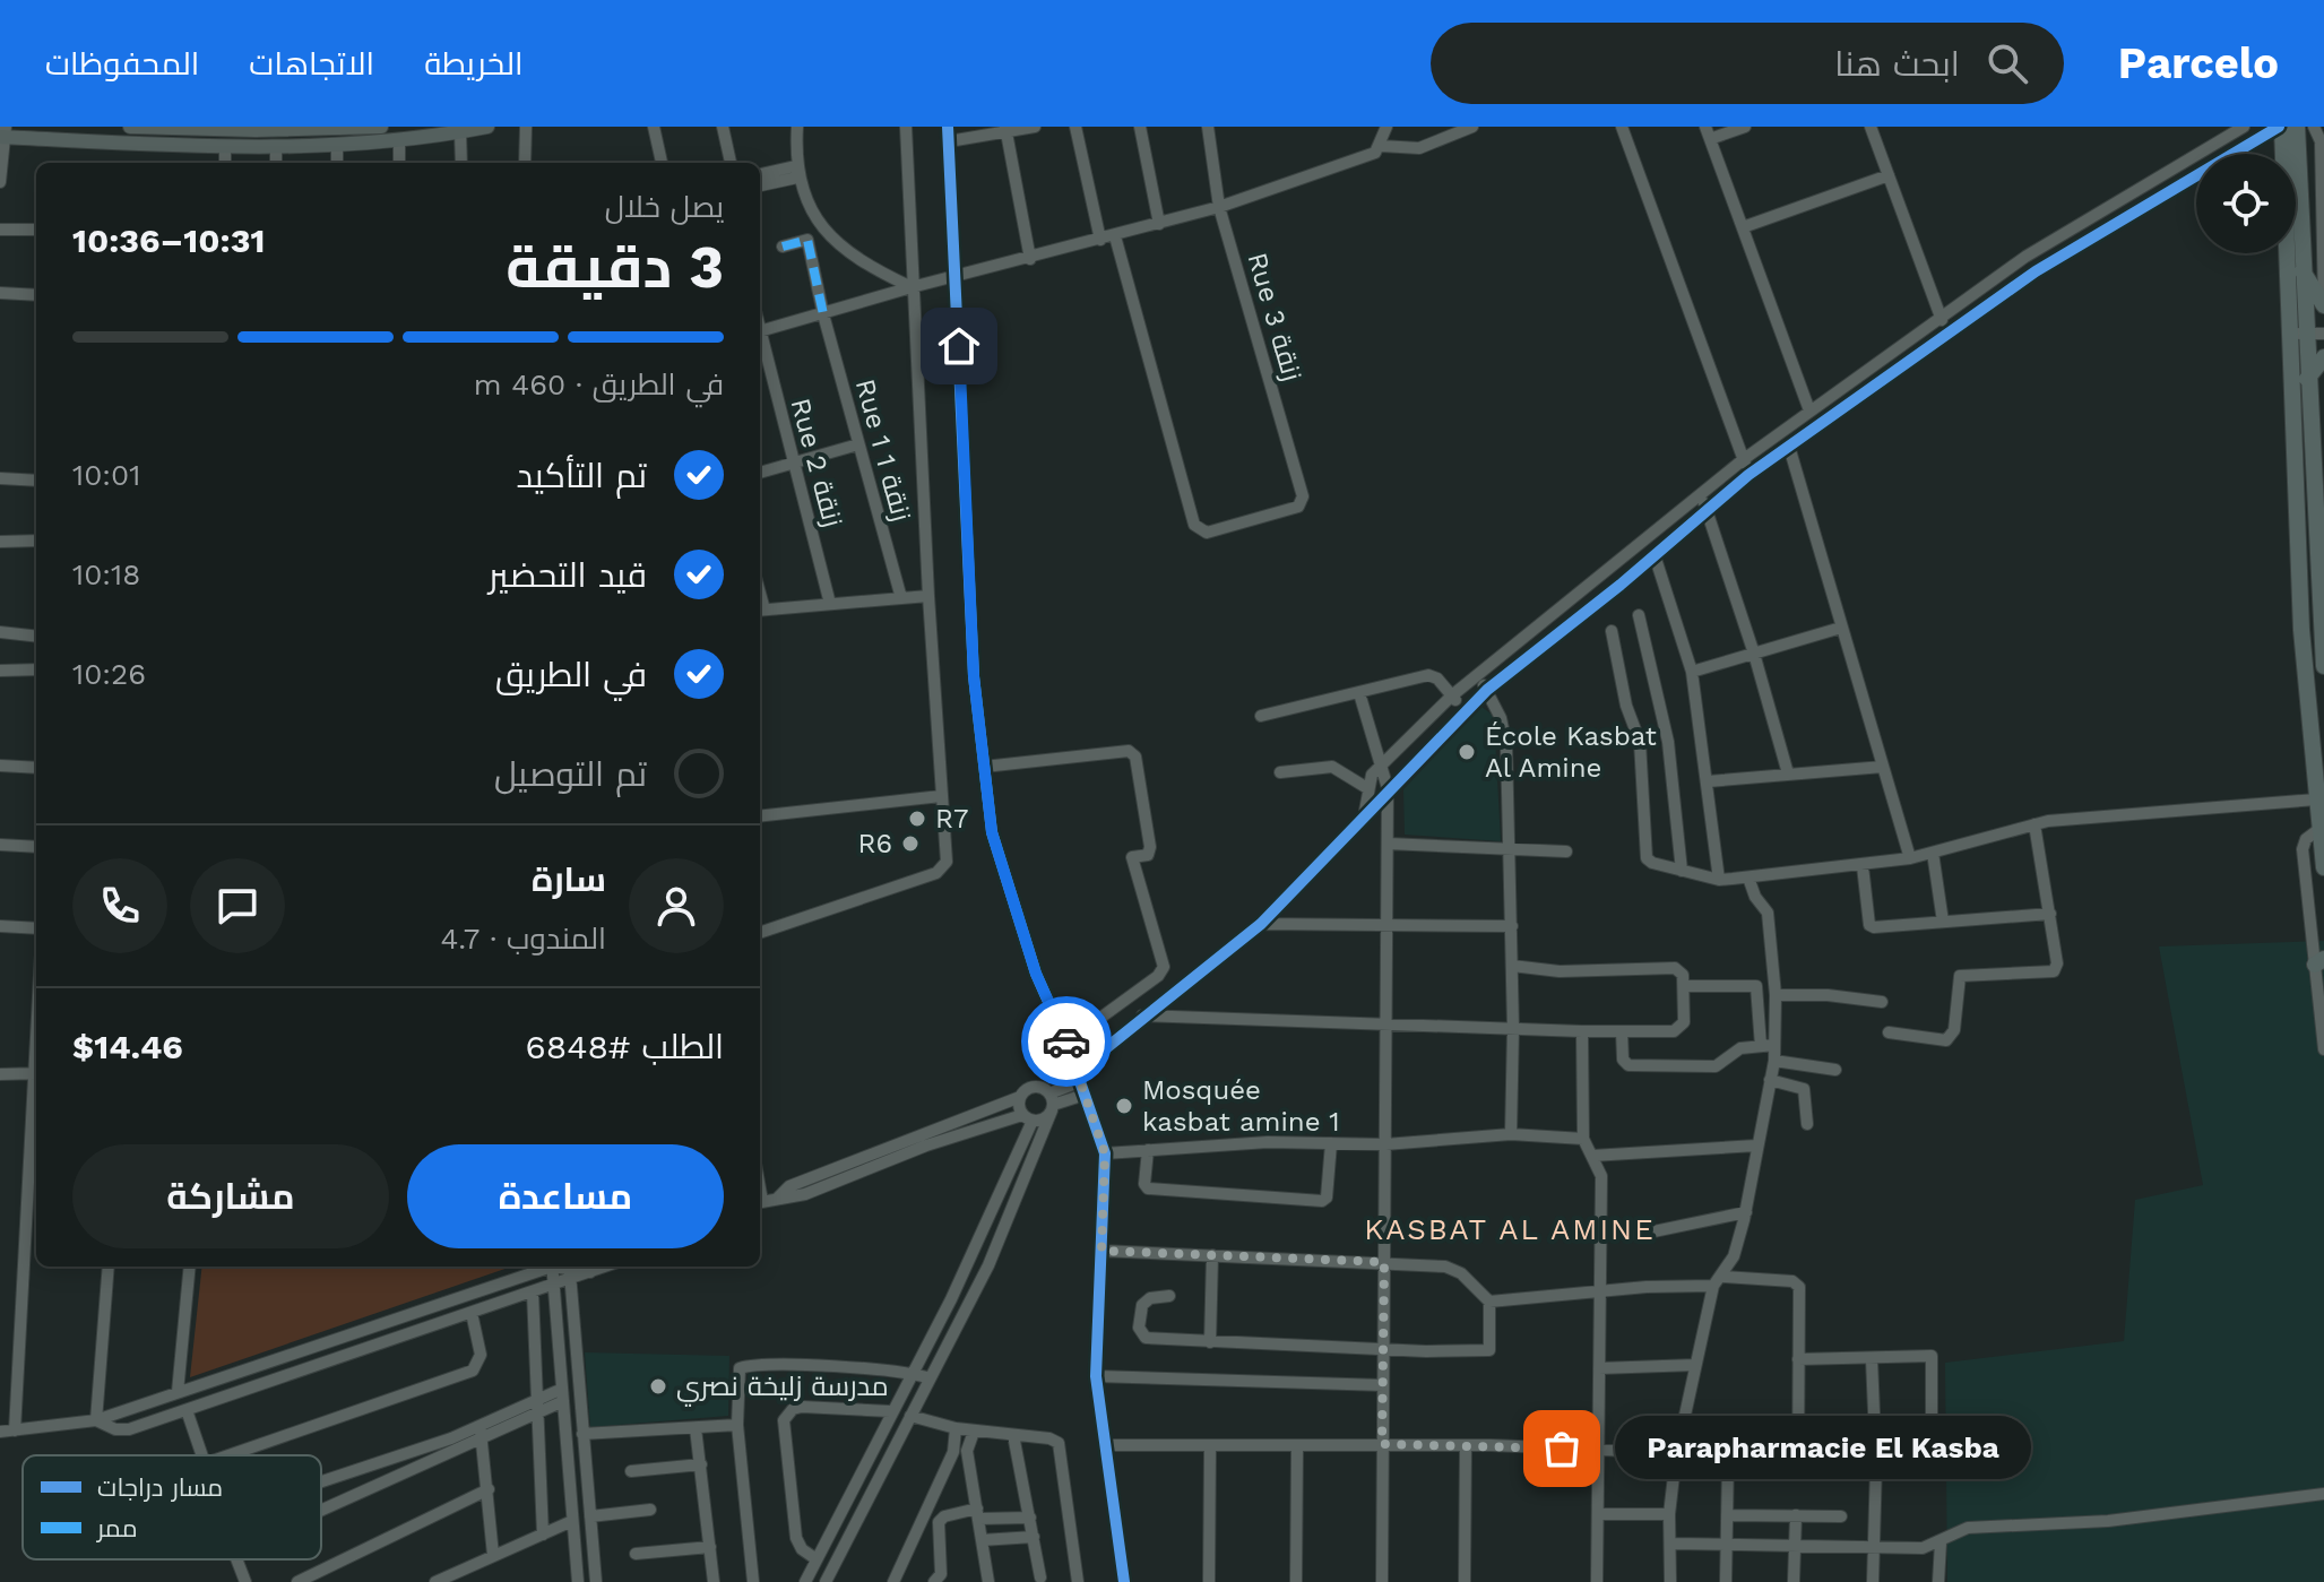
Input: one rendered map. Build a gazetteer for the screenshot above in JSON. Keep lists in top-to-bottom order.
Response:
{
  "streets": {
    "street": ["Rue 3 زنقة", "Rue 1 زنقة 1", "Rue 2 زنقة"]
  },
  "districts": ["KASBAT AL AMINE"],
  "places": [
    "École Kasbat Al Amine",
    "R7",
    "R6",
    "Mosquée kasbat amine 1",
    "مدرسة زليخة نصري",
    "Parapharmacie El Kasba"
  ],
  "legend": ["مسار دراجات", "ممر"],
  "page": {
    "header": "Parcelo",
    "search": "ابحث هنا",
    "nav": ["الخريطة", "الاتجاهات", "المحفوظات"],
    "heading": ["3 دقيقة", "يصل خلال", "10:31–10:36"],
    "panel": [
      "سارة",
      "المندوب · 4.7",
      "الطلب #6848",
      "$14.46"
    ],
    "bar": "في الطريق · 460 m",
    "list": [
      ["تم التأكيد", "10:01"],
      ["قيد التحضير", "10:18"],
      ["في الطريق", "10:26"],
      "تم التوصيل"
    ],
    "buttons": ["مساعدة", "مشاركة"],
    "bubble": "Parapharmacie El Kasba"
  }
}
